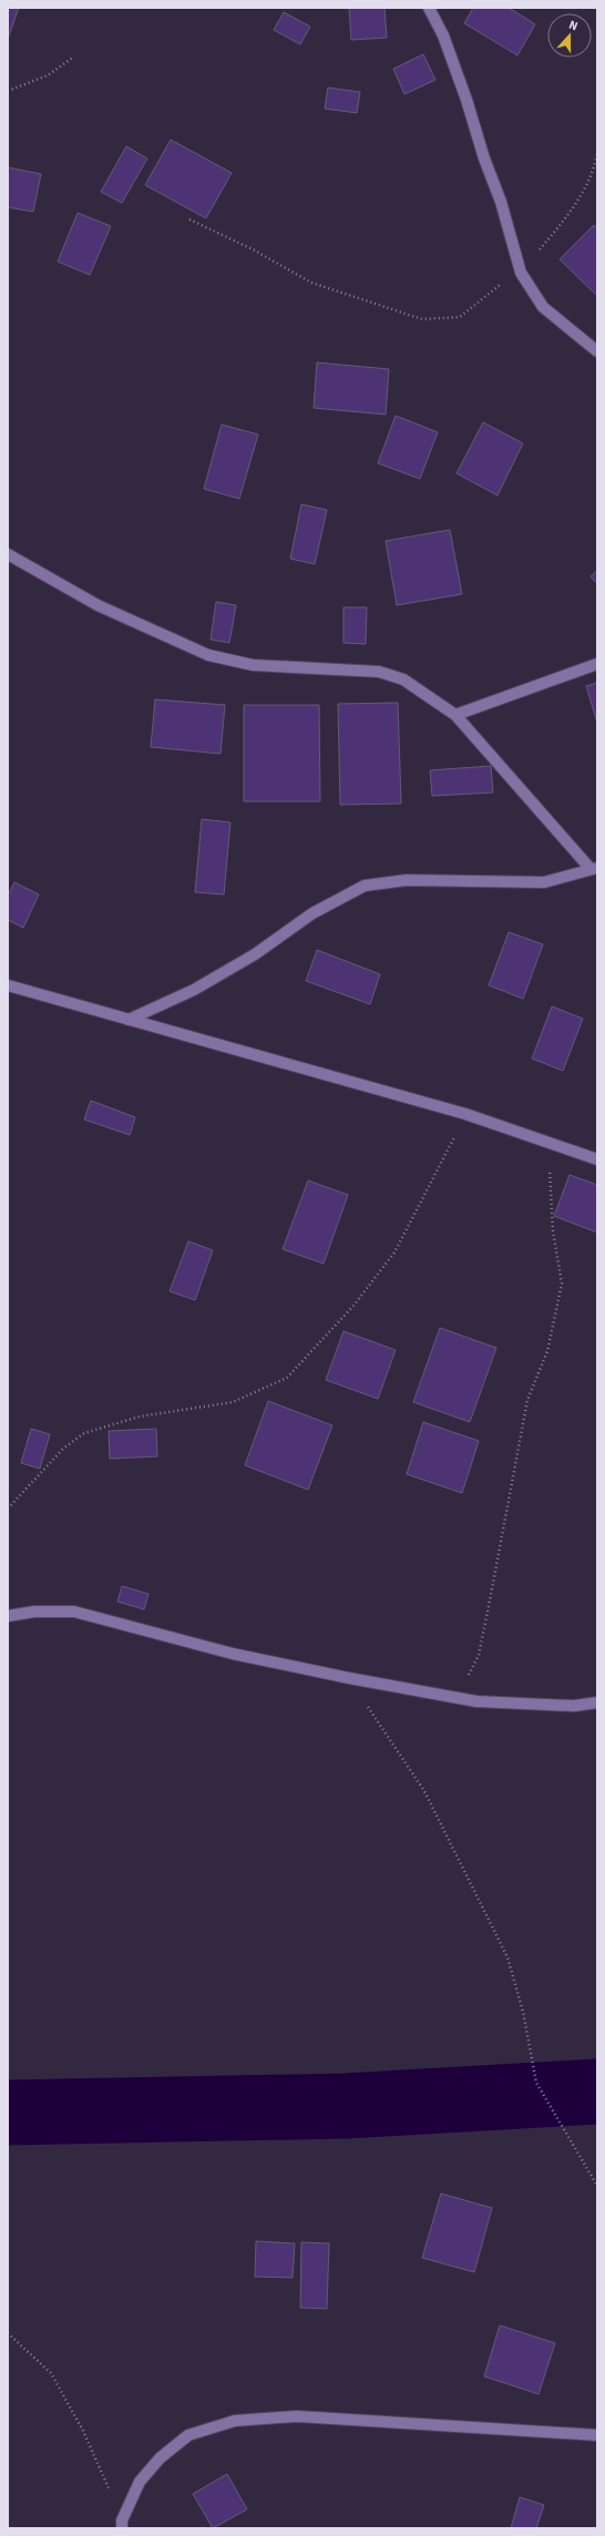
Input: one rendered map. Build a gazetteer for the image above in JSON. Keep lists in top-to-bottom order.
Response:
{
  "north": "top"
}
